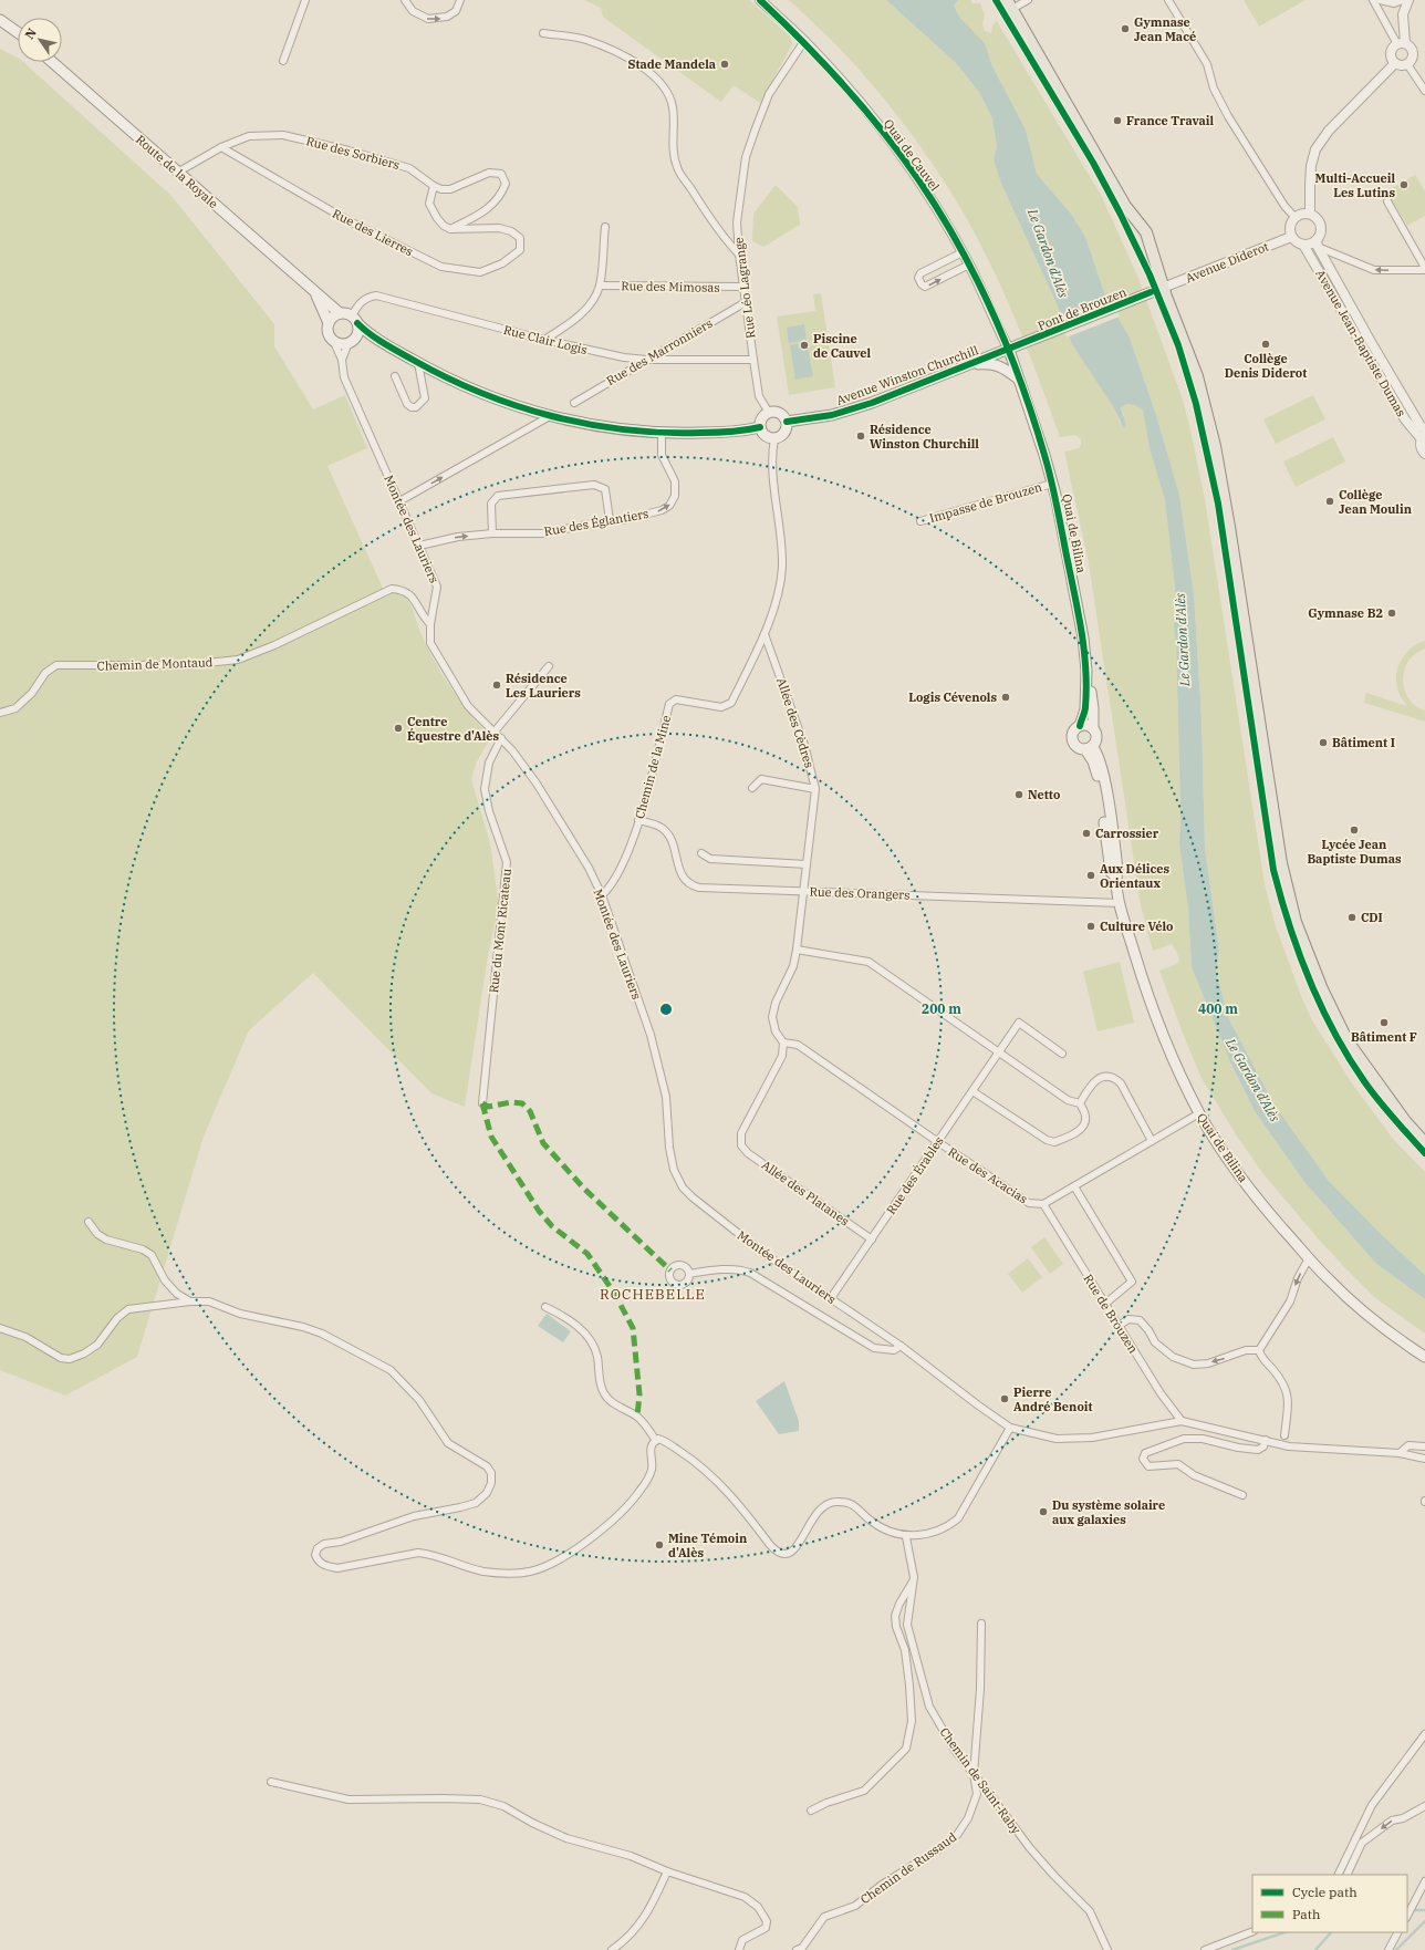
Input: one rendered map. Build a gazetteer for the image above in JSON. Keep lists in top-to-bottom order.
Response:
{
  "streets": {
    "main road": [
      "Route de la Royale",
      "Pont de Brouzen",
      "Avenue Winston Churchill",
      "Quai de Bilina"
    ],
    "street": [
      "Rue des Sorbiers",
      "Quai de Cauvel",
      "Rue des Lierres",
      "Avenue Diderot",
      "Rue des Mimosas",
      "Rue Léo Lagrange",
      "Rue Clair Logis",
      "Avenue Jean-Baptiste Dumas",
      "Rue des Marronniers",
      "Impasse de Brouzen",
      "Rue des Églantiers",
      "Montée des Lauriers",
      "Chemin de Montaud",
      "Allée des Cèdres",
      "Chemin de la Mine",
      "Rue des Orangers",
      "Rue du Mont Ricateau",
      "Rue des Érables",
      "Rue des Acacias",
      "Allée des Platanes",
      "Rue de Brouzen",
      "Chemin de Saint-Raby",
      "Chemin de Russaud"
    ]
  },
  "crossings": [
    ["Rue des Sorbiers", "Route de la Royale"],
    ["Rue des Sorbiers", "Rue des Lierres"],
    ["Quai de Cauvel", "Rue Léo Lagrange"],
    ["Quai de Cauvel", "Pont de Brouzen"],
    ["Quai de Cauvel", "Avenue Winston Churchill"],
    ["Quai de Cauvel", "Quai de Bilina"],
    ["Route de la Royale", "Rue Clair Logis"],
    ["Route de la Royale", "Montée des Lauriers"],
    ["Avenue Diderot", "Pont de Brouzen"],
    ["Avenue Diderot", "Avenue Jean-Baptiste Dumas"],
    ["Rue des Mimosas", "Rue Léo Lagrange"],
    ["Rue Léo Lagrange", "Rue Clair Logis"],
    ["Rue Léo Lagrange", "Rue des Marronniers"],
    ["Rue Léo Lagrange", "Avenue Winston Churchill"],
    ["Rue Léo Lagrange", "Chemin de la Mine"],
    ["Pont de Brouzen", "Avenue Winston Churchill"],
    ["Pont de Brouzen", "Quai de Bilina"],
    ["Rue Clair Logis", "Rue des Marronniers"],
    ["Rue Clair Logis", "Montée des Lauriers"],
    ["Avenue Winston Churchill", "Quai de Bilina"],
    ["Avenue Winston Churchill", "Chemin de la Mine"],
    ["Impasse de Brouzen", "Quai de Bilina"],
    ["Rue des Églantiers", "Montée des Lauriers"],
    ["Montée des Lauriers", "Chemin de Montaud"],
    ["Montée des Lauriers", "Chemin de la Mine"],
    ["Montée des Lauriers", "Rue du Mont Ricateau"],
    ["Montée des Lauriers", "Rue des Érables"],
    ["Quai de Bilina", "Rue des Orangers"],
    ["Quai de Bilina", "Rue des Acacias"],
    ["Allée des Cèdres", "Chemin de la Mine"],
    ["Allée des Cèdres", "Rue des Orangers"],
    ["Allée des Cèdres", "Rue des Acacias"],
    ["Allée des Cèdres", "Allée des Platanes"],
    ["Chemin de la Mine", "Rue des Orangers"],
    ["Rue des Érables", "Rue des Acacias"],
    ["Rue des Érables", "Allée des Platanes"],
    ["Rue des Acacias", "Allée des Platanes"],
    ["Rue des Acacias", "Rue de Brouzen"],
    ["Chemin de Saint-Raby", "Chemin de Russaud"]
  ],
  "districts": ["ROCHEBELLE"],
  "water": ["Le Gardon d'Alès"],
  "places": [
    "Gymnase Jean Macé",
    "Stade Mandela",
    "France Travail",
    "Multi-Accueil Les Lutins",
    "Collège Denis Diderot",
    "Piscine de Cauvel",
    "Résidence Winston Churchill",
    "Collège Jean Moulin",
    "Gymnase B2",
    "Résidence Les Lauriers",
    "Logis Cévenols",
    "Centre Équestre d'Alès",
    "Bâtiment I",
    "Netto",
    "Lycée Jean Baptiste Dumas",
    "Carrossier",
    "Aux Délices Orientaux",
    "CDI",
    "Culture Vélo",
    "Bâtiment F",
    "Pierre André Benoit",
    "Du système solaire aux galaxies",
    "Mine Témoin d'Alès"
  ],
  "legend": ["Cycle path", "Path"],
  "north": "top left",
  "rings": ["200 m", "400 m"]
}
